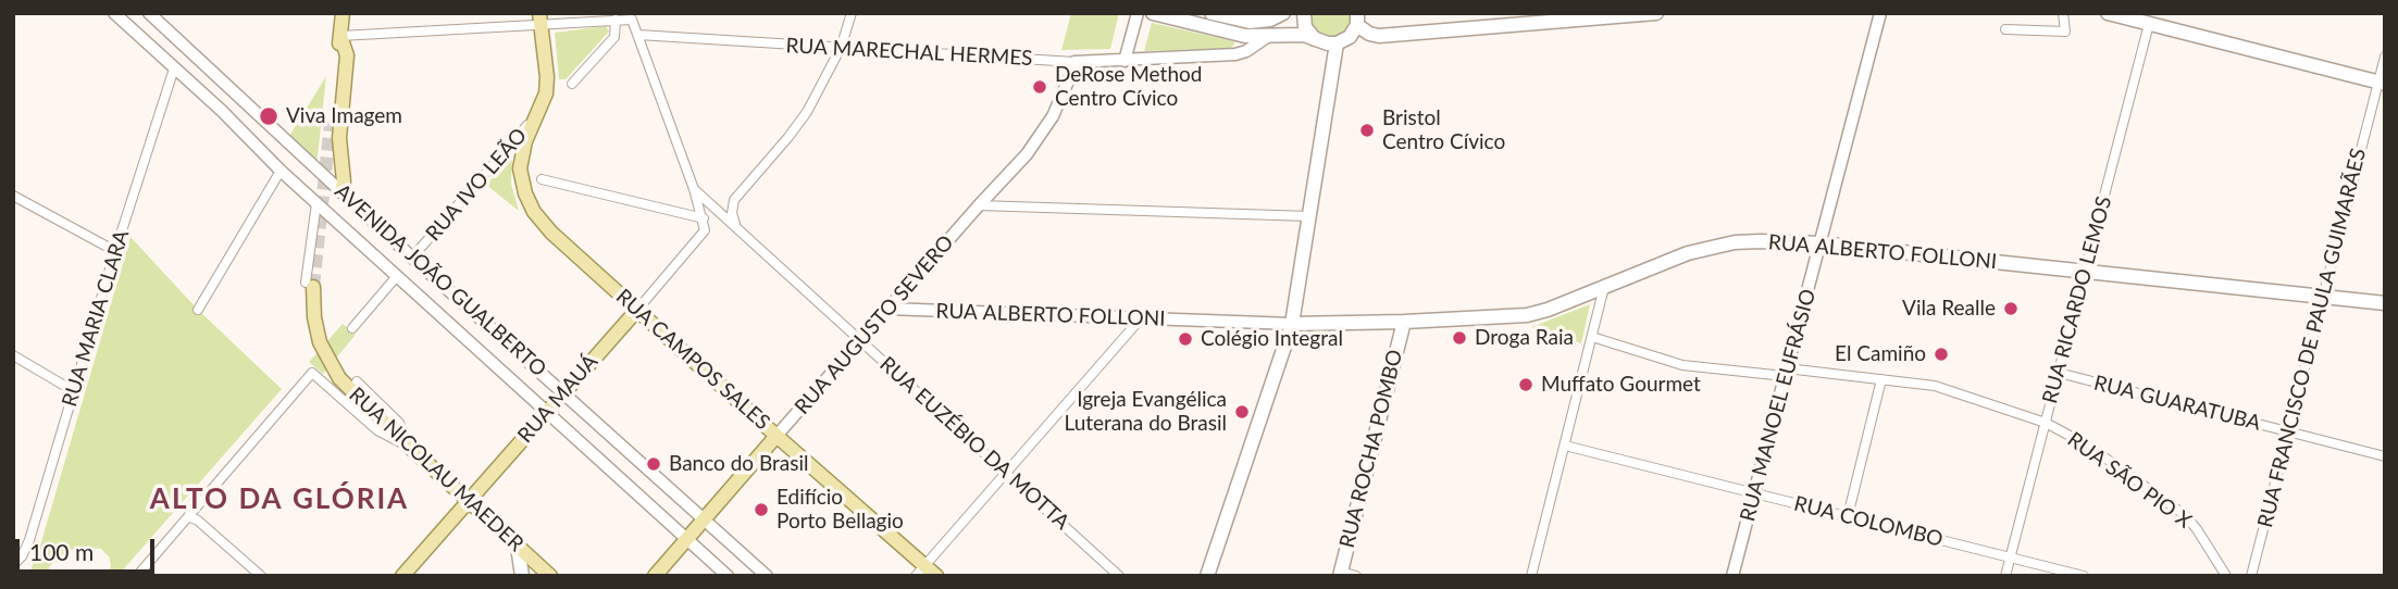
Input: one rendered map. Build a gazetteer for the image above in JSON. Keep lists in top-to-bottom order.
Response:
{
  "streets": {
    "main road": [
      "RUA ALBERTO FOLLONI",
      "RUA AUGUSTO SEVERO",
      "RUA CAMPOS SALES",
      "RUA MAUÁ",
      "RUA ROCHA POMBO",
      "RUA NICOLAU MAEDER"
    ],
    "street": [
      "RUA MARECHAL HERMES",
      "RUA IVO LEÃO",
      "AVENIDA JOÃO GUALBERTO",
      "RUA RICARDO LEMOS",
      "RUA MARIA CLARA",
      "RUA FRANCISCO DE PAULA GUIMARÃES",
      "RUA GUARATUBA",
      "RUA MANOEL EUFRÁSIO",
      "RUA EUZÉBIO DA MOTTA",
      "RUA SÃO PIO X",
      "RUA COLOMBO"
    ]
  },
  "crossings": [
    ["RUA MARECHAL HERMES", "RUA AUGUSTO SEVERO"],
    ["RUA IVO LEÃO", "AVENIDA JOÃO GUALBERTO"],
    ["RUA IVO LEÃO", "RUA CAMPOS SALES"],
    ["RUA ALBERTO FOLLONI", "RUA RICARDO LEMOS"],
    ["RUA ALBERTO FOLLONI", "RUA AUGUSTO SEVERO"],
    ["RUA ALBERTO FOLLONI", "RUA FRANCISCO DE PAULA GUIMARÃES"],
    ["RUA ALBERTO FOLLONI", "RUA MANOEL EUFRÁSIO"],
    ["RUA ALBERTO FOLLONI", "RUA ROCHA POMBO"],
    ["AVENIDA JOÃO GUALBERTO", "RUA MARIA CLARA"],
    ["AVENIDA JOÃO GUALBERTO", "RUA AUGUSTO SEVERO"],
    ["AVENIDA JOÃO GUALBERTO", "RUA MAUÁ"],
    ["RUA RICARDO LEMOS", "RUA GUARATUBA"],
    ["RUA RICARDO LEMOS", "RUA SÃO PIO X"],
    ["RUA RICARDO LEMOS", "RUA COLOMBO"],
    ["RUA AUGUSTO SEVERO", "RUA CAMPOS SALES"],
    ["RUA AUGUSTO SEVERO", "RUA EUZÉBIO DA MOTTA"],
    ["RUA FRANCISCO DE PAULA GUIMARÃES", "RUA GUARATUBA"],
    ["RUA CAMPOS SALES", "RUA MAUÁ"],
    ["RUA MAUÁ", "RUA NICOLAU MAEDER"],
    ["RUA MANOEL EUFRÁSIO", "RUA SÃO PIO X"],
    ["RUA MANOEL EUFRÁSIO", "RUA COLOMBO"]
  ],
  "districts": ["ALTO DA GLÓRIA"],
  "places": [
    "DeRose Method Centro Cívico",
    "Viva Imagem",
    "Bristol Centro Cívico",
    "Vila Realle",
    "Droga Raia",
    "Colégio Integral",
    "El Camiño",
    "Muffato Gourmet",
    "Igreja Evangélica Luterana do Brasil",
    "Banco do Brasil",
    "Edifício Porto Bellagio"
  ],
  "scale_bar": "100 m"
}
